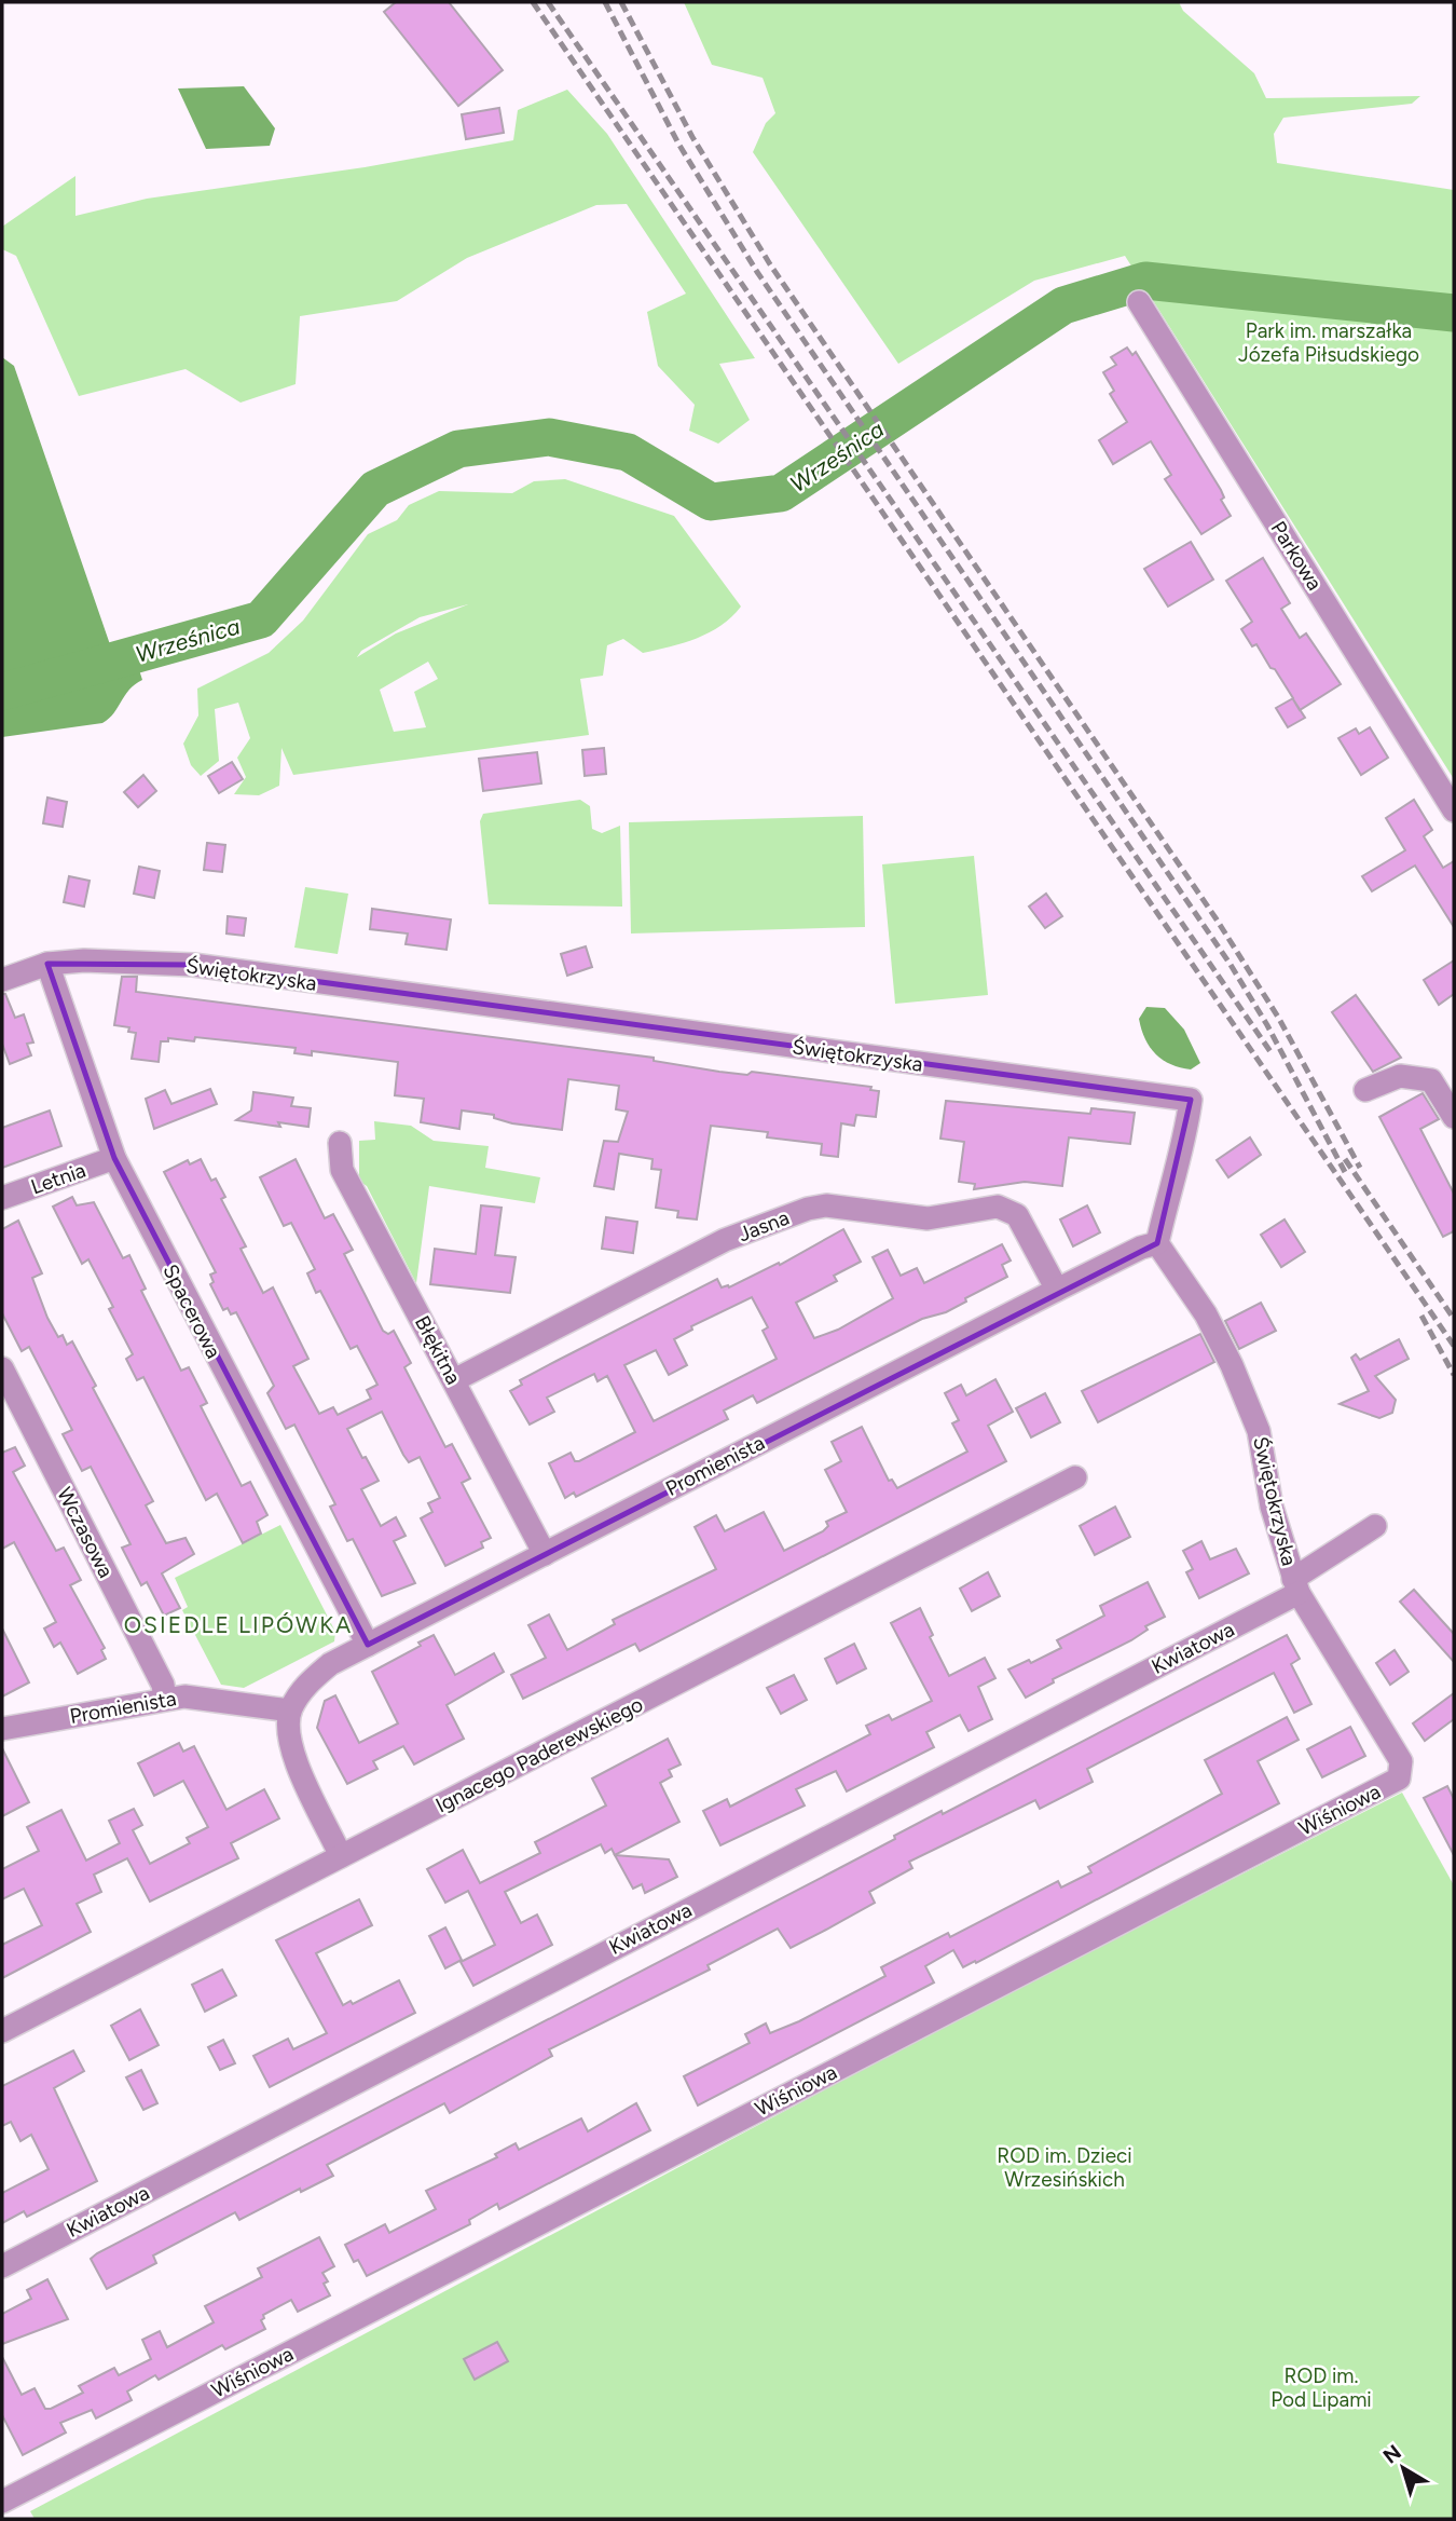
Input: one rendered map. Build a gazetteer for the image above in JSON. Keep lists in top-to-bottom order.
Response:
{
  "streets": {
    "street": [
      "Parkowa",
      "Świętokrzyska",
      "Letnia",
      "Jasna",
      "Spacerowa",
      "Błękitna",
      "Promienista",
      "Wczasowa",
      "Kwiatowa",
      "Ignacego Paderewskiego",
      "Wiśniowa"
    ]
  },
  "crossings": [
    ["Świętokrzyska", "Spacerowa"],
    ["Świętokrzyska", "Promienista"],
    ["Świętokrzyska", "Kwiatowa"],
    ["Świętokrzyska", "Wiśniowa"],
    ["Letnia", "Spacerowa"],
    ["Jasna", "Błękitna"],
    ["Jasna", "Promienista"],
    ["Spacerowa", "Promienista"],
    ["Błękitna", "Promienista"],
    ["Promienista", "Wczasowa"],
    ["Kwiatowa", "Wiśniowa"]
  ],
  "districts": ["OSIEDLE LIPÓWKA"],
  "water": ["Wrześnica"],
  "parks": ["Park im. marszałka Józefa Piłsudskiego", "ROD im. Dzieci Wrzesińskich", "ROD im. Pod Lipami"],
  "north": "top left"
}
